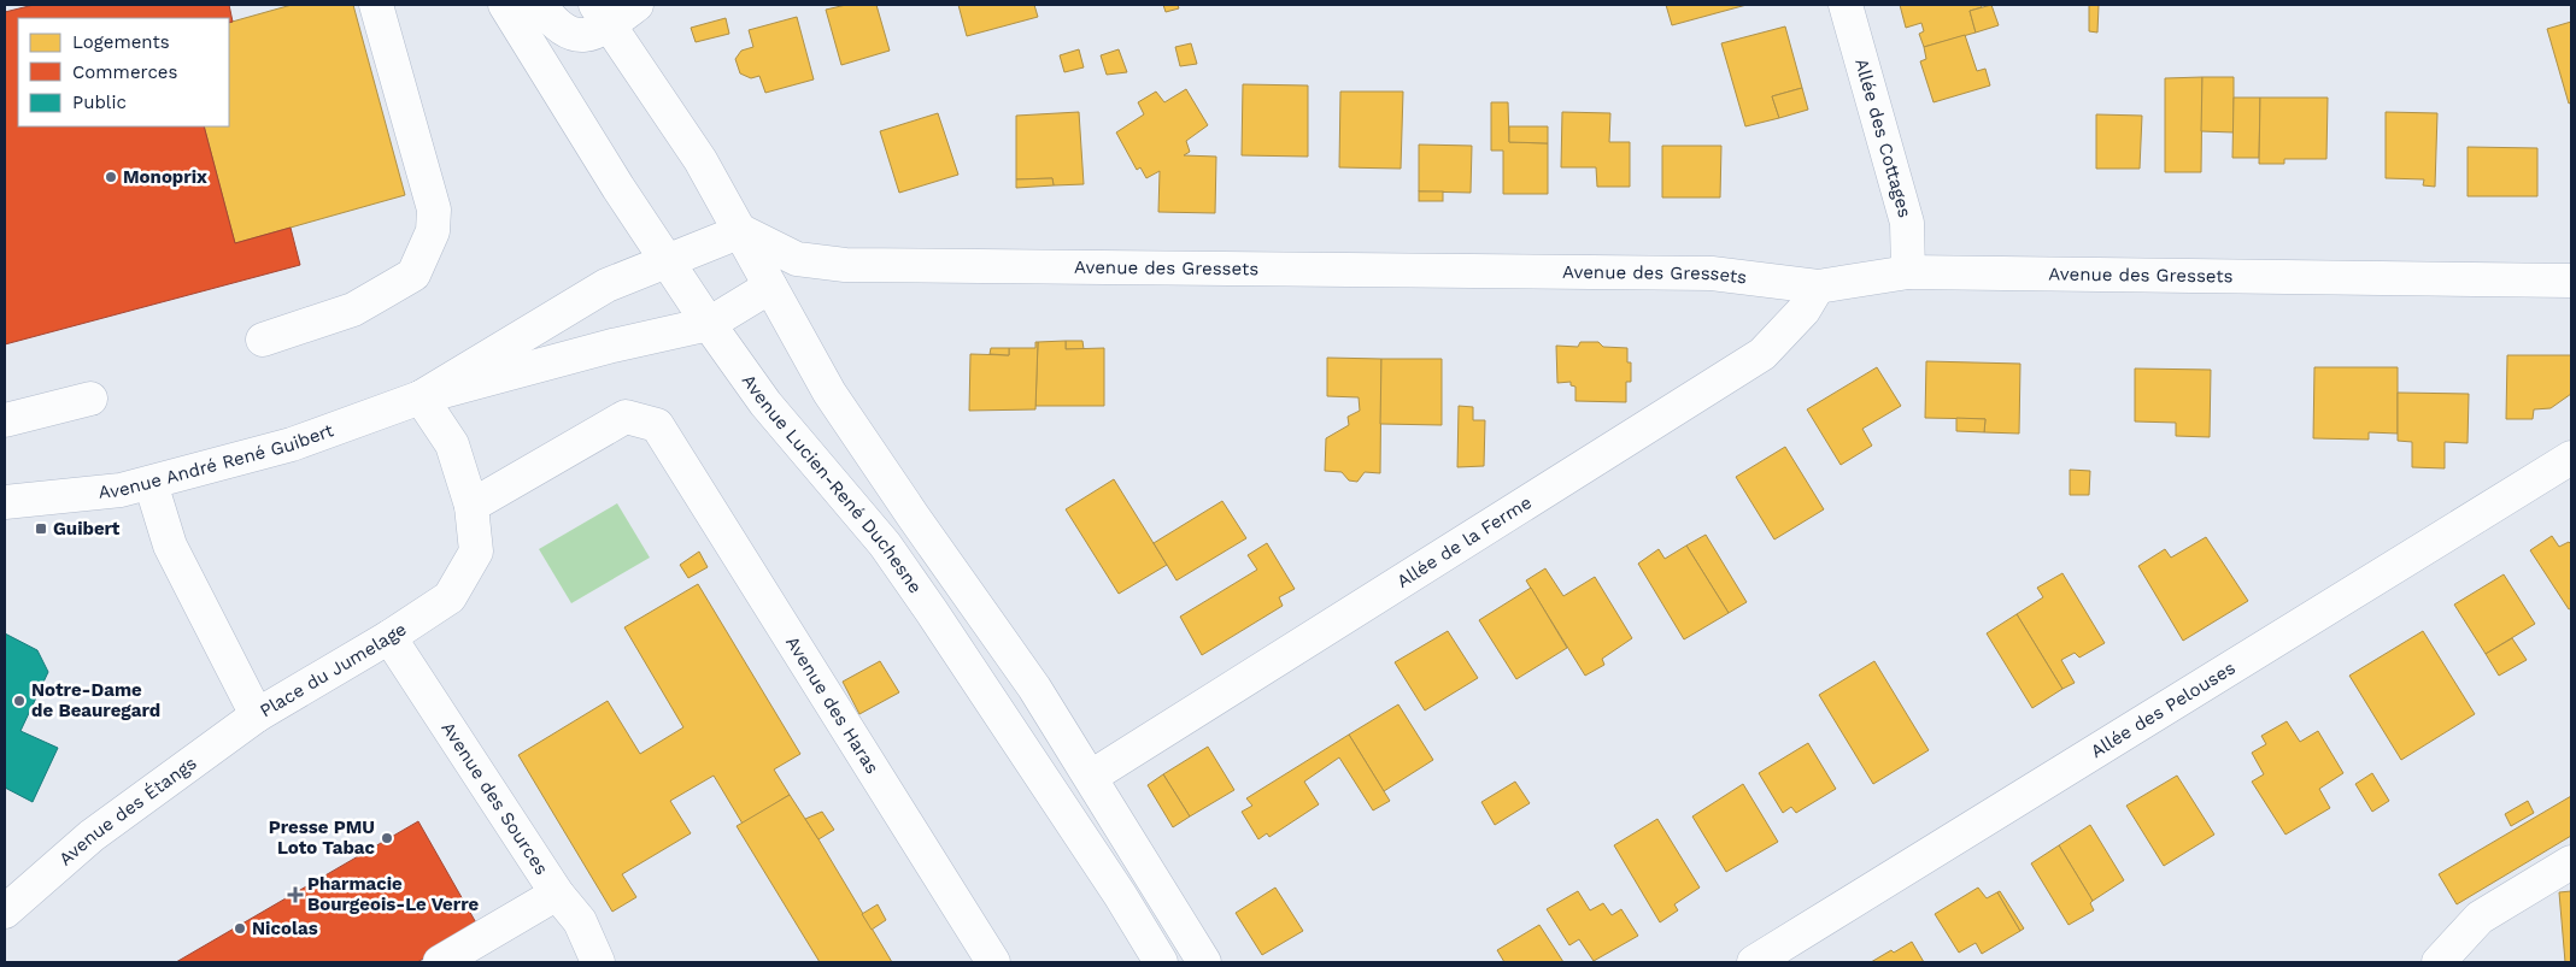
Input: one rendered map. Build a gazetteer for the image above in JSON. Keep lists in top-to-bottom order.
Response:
{
  "streets": {
    "street": [
      "Allée des Cottages",
      "Avenue des Gressets",
      "Avenue André René Guibert",
      "Avenue Lucien-René Duchesne",
      "Allée de la Ferme",
      "Place du Jumelage",
      "Avenue des Haras",
      "Allée des Pelouses",
      "Avenue des Sources",
      "Avenue des Étangs"
    ]
  },
  "crossings": [
    ["Allée des Cottages", "Avenue des Gressets"],
    ["Avenue des Gressets", "Avenue André René Guibert"],
    ["Avenue des Gressets", "Allée de la Ferme"],
    ["Avenue André René Guibert", "Avenue Lucien-René Duchesne"],
    ["Avenue André René Guibert", "Place du Jumelage"],
    ["Place du Jumelage", "Avenue des Haras"],
    ["Place du Jumelage", "Avenue des Sources"],
    ["Place du Jumelage", "Avenue des Étangs"]
  ],
  "places": {
    "other": [
      "Monoprix",
      "Notre-Dame de Beauregard",
      "Presse PMU Loto Tabac",
      "Nicolas"
    ],
    "transit": ["Guibert"],
    "health": ["Pharmacie Bourgeois-Le Verre"]
  },
  "legend": ["Logements", "Commerces", "Public"]
}
